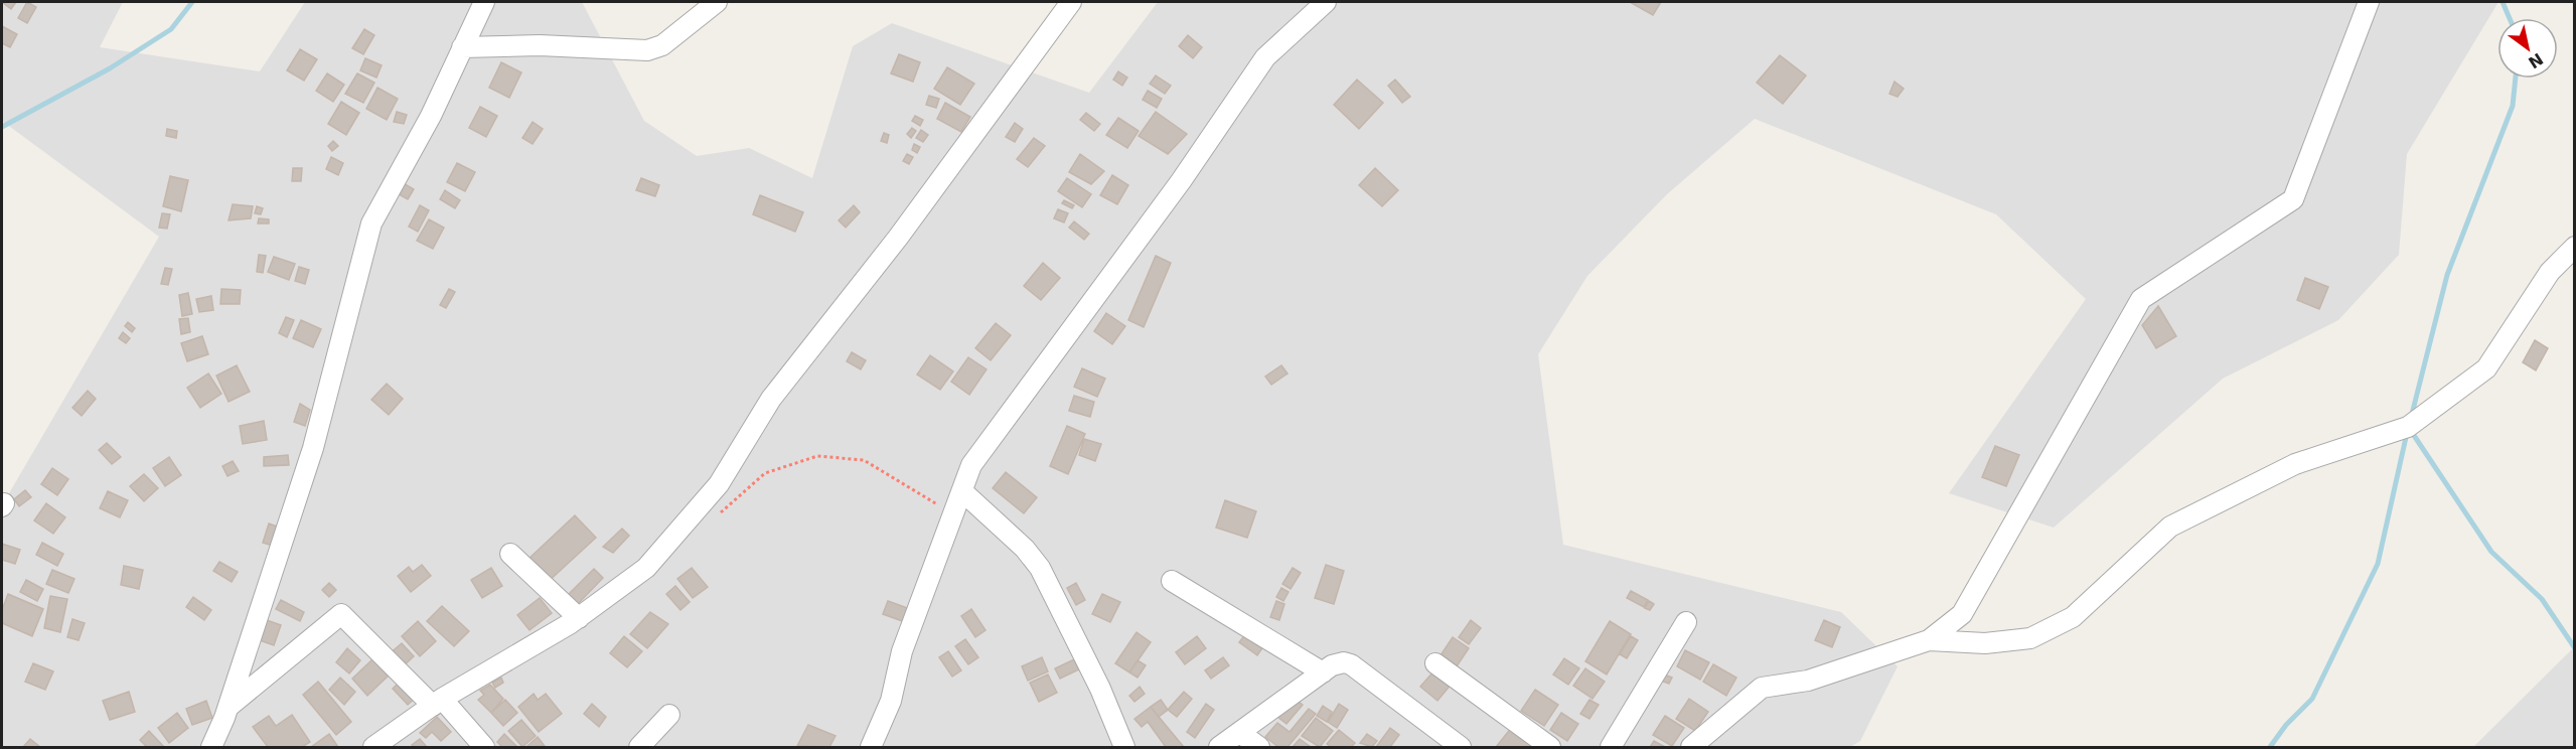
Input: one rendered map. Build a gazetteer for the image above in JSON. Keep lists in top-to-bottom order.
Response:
{
  "north": "bottom right"
}
